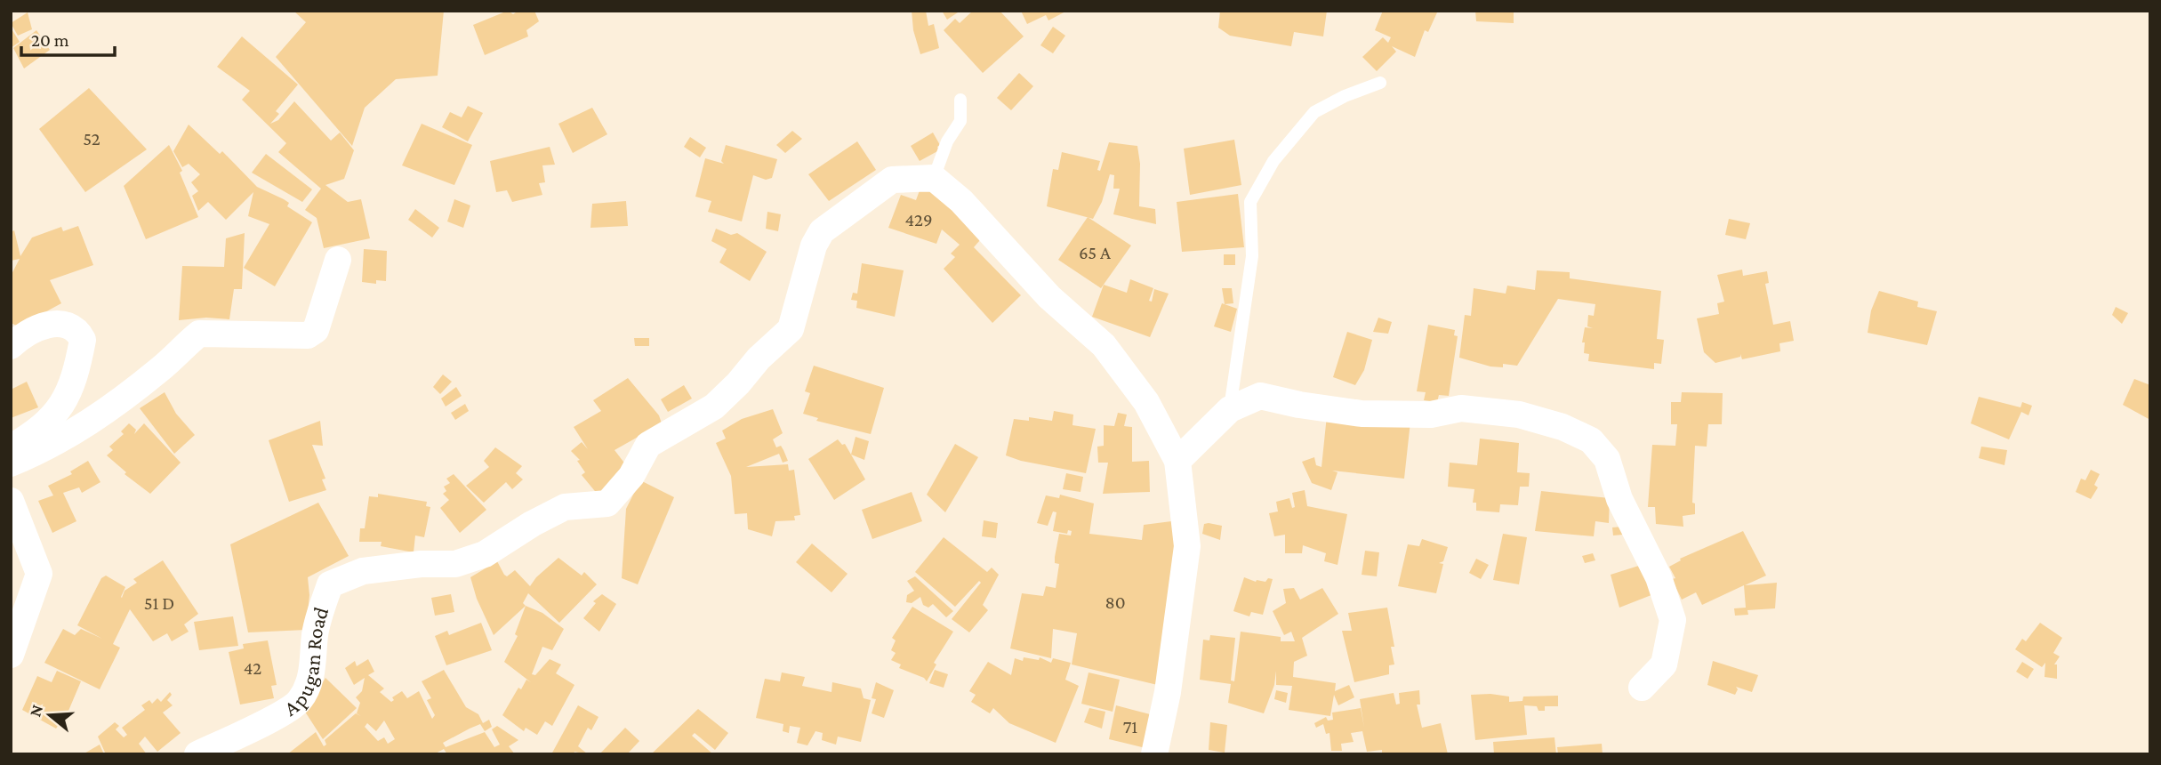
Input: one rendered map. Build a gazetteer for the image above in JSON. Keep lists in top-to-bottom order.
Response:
{
  "streets": {
    "street": ["Apugan Road"]
  },
  "house_numbers": [
    "52",
    "429",
    "65 A",
    "80",
    "51 D",
    "42",
    "71"
  ],
  "scale_bar": "20 m",
  "north": "left"
}
